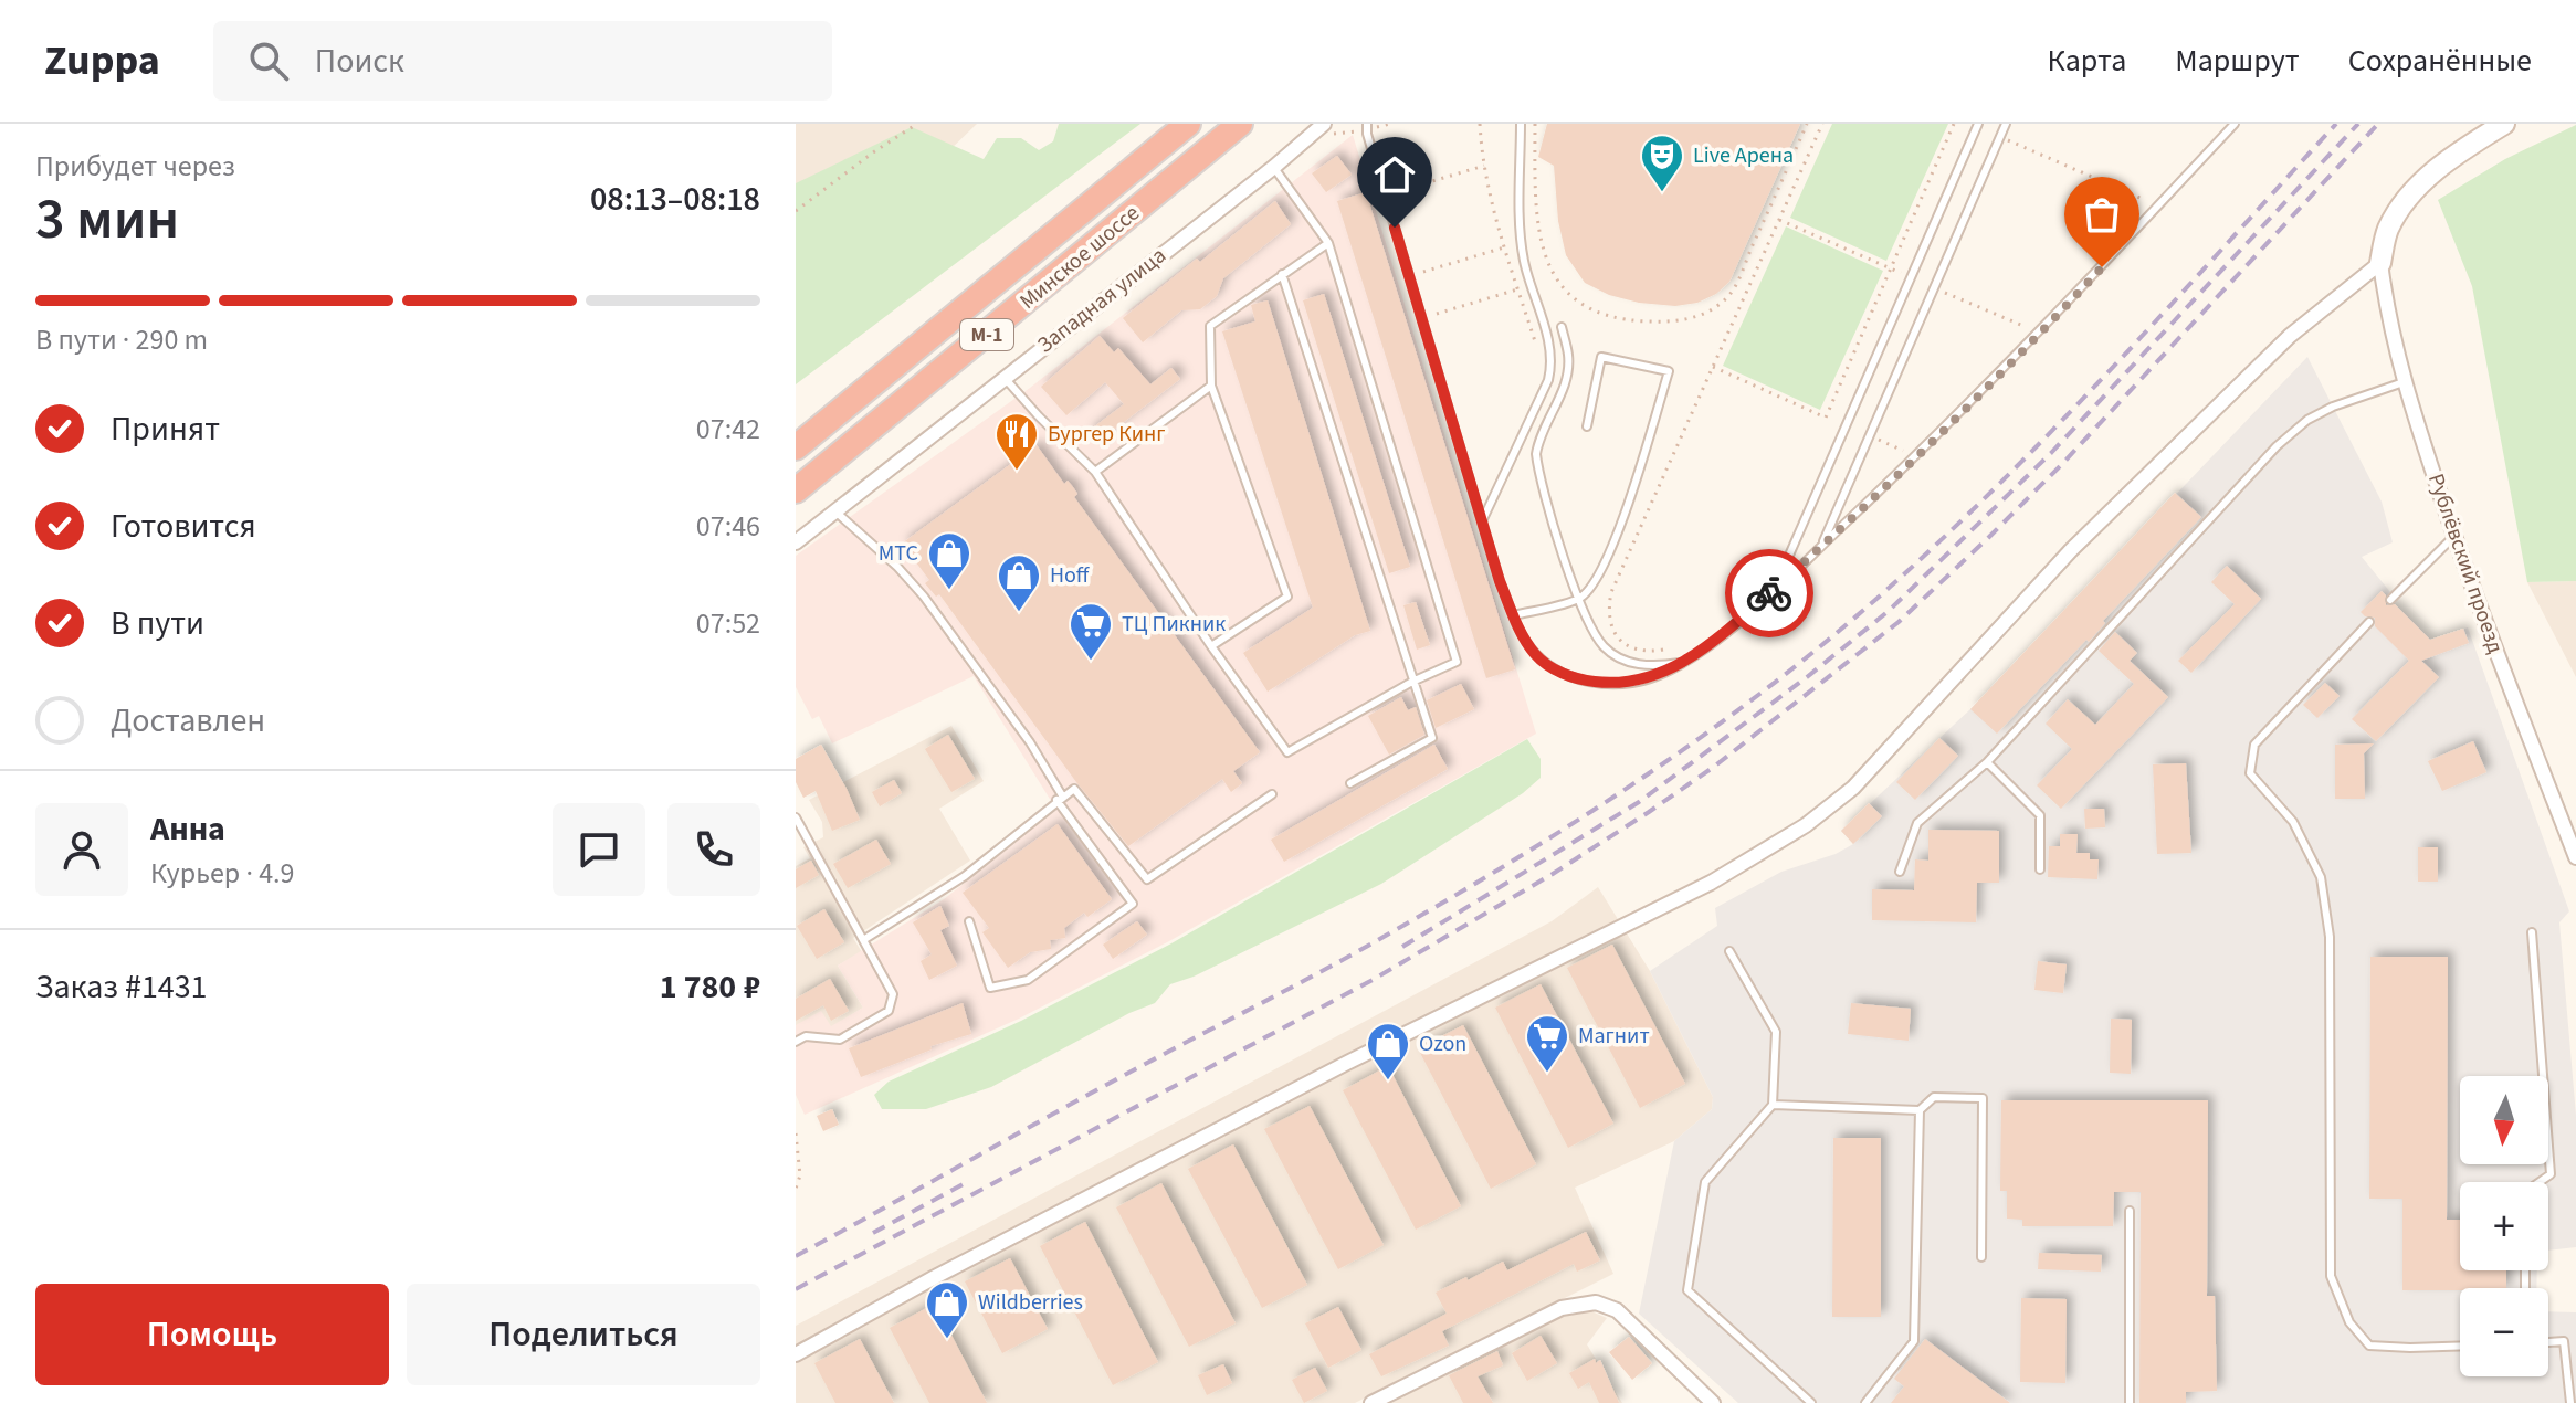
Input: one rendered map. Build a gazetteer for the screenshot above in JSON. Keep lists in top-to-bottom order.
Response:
{
  "streets": {
    "highway": ["Минское шоссе", "М-1"],
    "street": ["Западная улица", "Рублёвский проезд"]
  },
  "places": {
    "theatre": ["Live Арена"],
    "restaurant": ["Бургер Кинг"],
    "shop": [
      "МТС",
      "Hoff",
      "Ozon",
      "Wildberries"
    ],
    "supermarket": ["ТЦ Пикник", "Магнит"]
  },
  "north": "bottom",
  "page": {
    "header": "Zuppa",
    "search": "Поиск",
    "nav": ["Карта", "Маршрут", "Сохранённые"],
    "heading": ["3 мин", "Прибудет через", "08:13–08:18"],
    "panel": [
      "Анна",
      "Курьер · 4.9",
      "Заказ #1431",
      "1 780 ₽"
    ],
    "bar": "В пути · 290 m",
    "list": [
      ["Принят", "07:42"],
      ["Готовится", "07:46"],
      ["В пути", "07:52"],
      "Доставлен"
    ],
    "map_buttons": ["+", "−"],
    "buttons": ["Помощь", "Поделиться"]
  }
}
